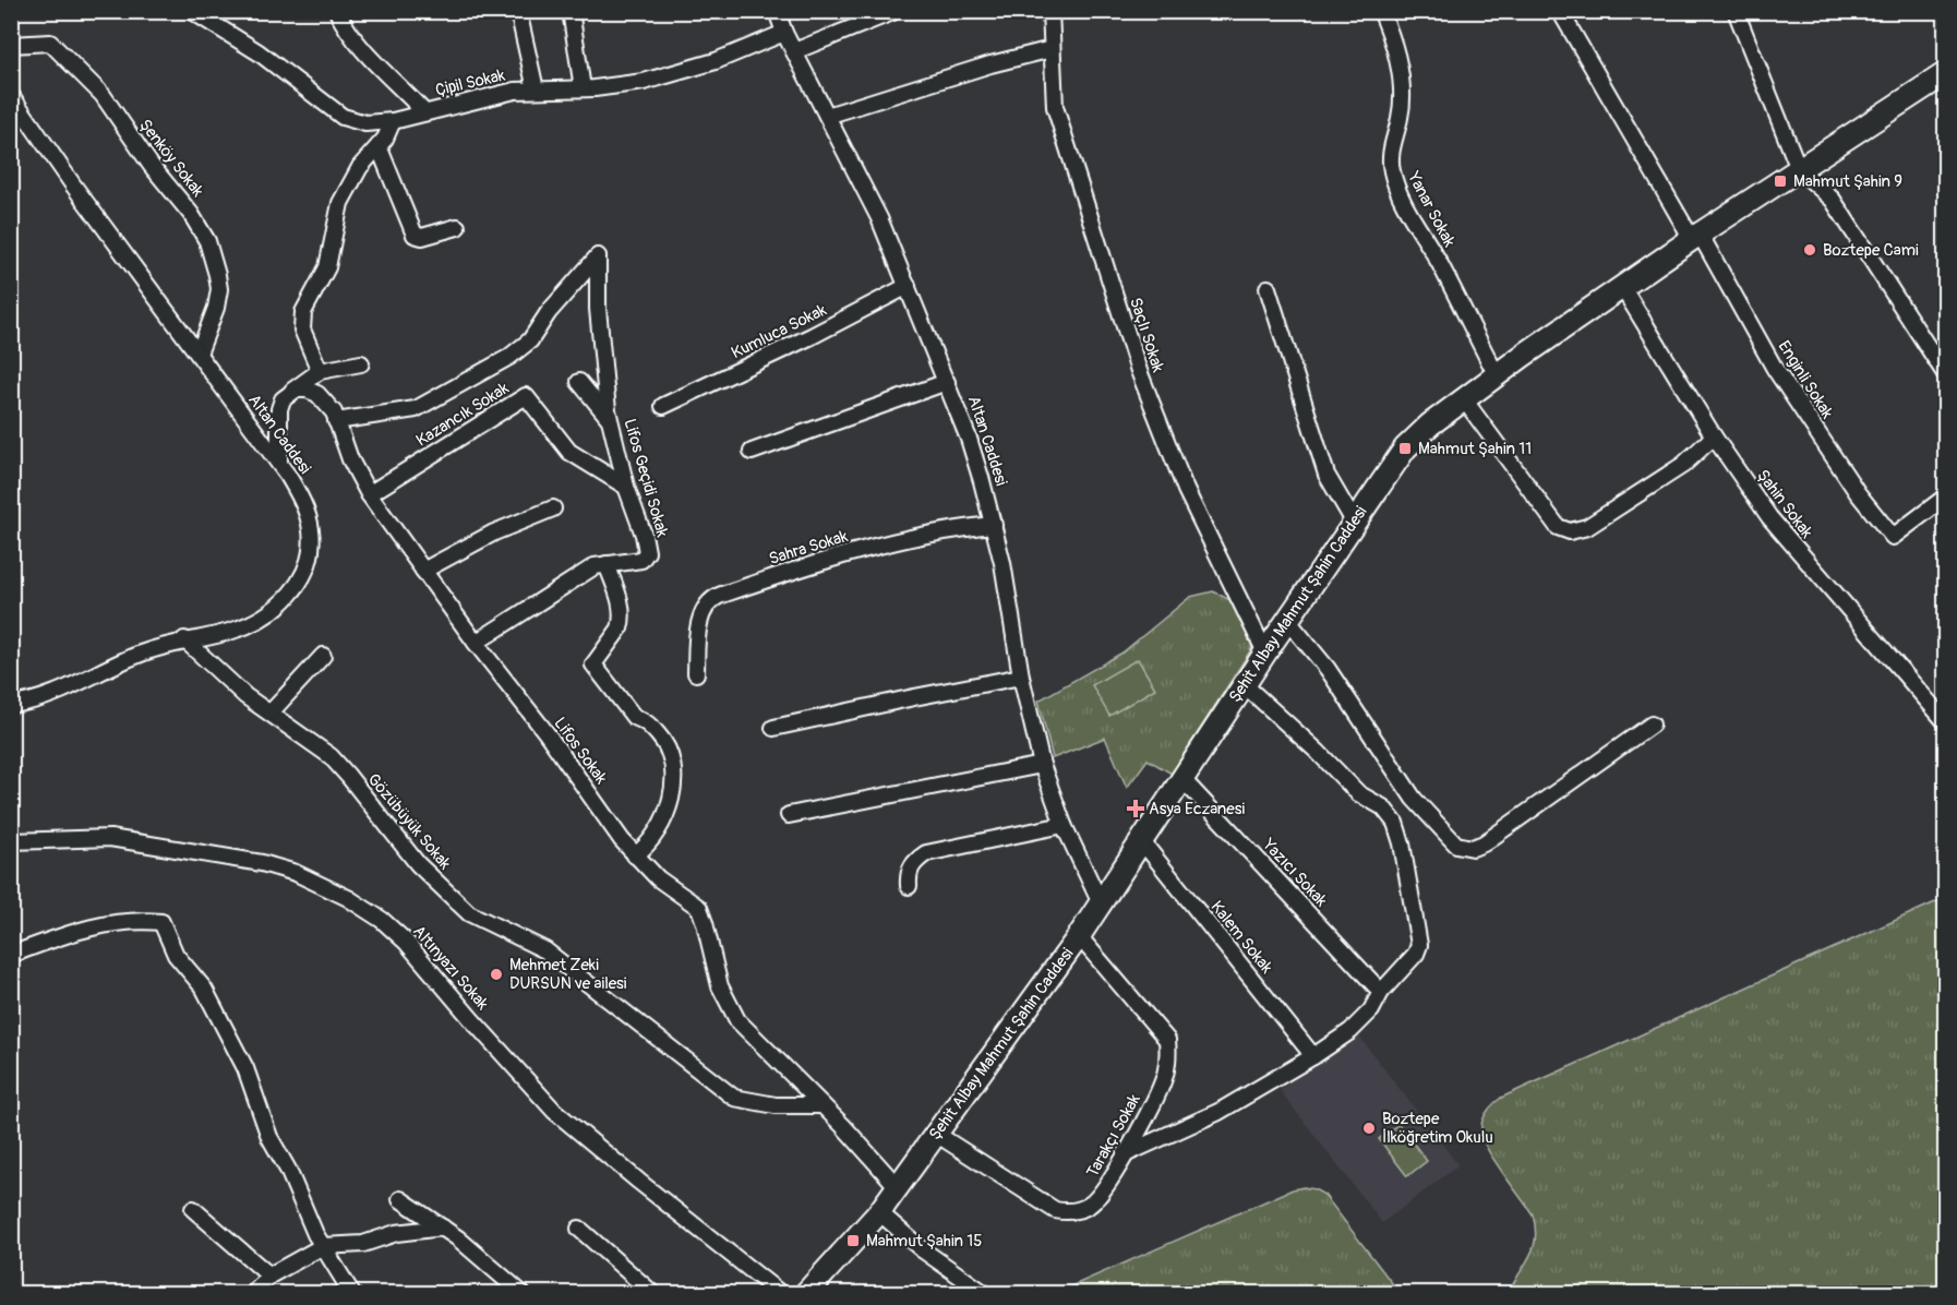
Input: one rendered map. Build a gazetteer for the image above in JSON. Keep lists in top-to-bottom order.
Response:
{
  "streets": {
    "street": [
      "Çipil Sokak",
      "Şenköy Sokak",
      "Yanar Sokak",
      "Kumluca Sokak",
      "Saçlı Sokak",
      "Enginli Sokak",
      "Kazancık Sokak",
      "Altan Caddesi",
      "Lifos Geçidi Sokak",
      "Şahin Sokak",
      "Sahra Sokak",
      "Şehit Albay Mahmut Şahin Caddesi",
      "Lifos Sokak",
      "Gözübüyük Sokak",
      "Yazıcı Sokak",
      "Kalem Sokak",
      "Altınyazı Sokak",
      "Tarakçı Sokak"
    ]
  },
  "crossings": [
    ["Çipil Sokak", "Altan Caddesi"],
    ["Şenköy Sokak", "Altan Caddesi"],
    ["Yanar Sokak", "Şehit Albay Mahmut Şahin Caddesi"],
    ["Kumluca Sokak", "Altan Caddesi"],
    ["Saçlı Sokak", "Şehit Albay Mahmut Şahin Caddesi"],
    ["Enginli Sokak", "Şehit Albay Mahmut Şahin Caddesi"],
    ["Kazancık Sokak", "Lifos Geçidi Sokak"],
    ["Kazancık Sokak", "Lifos Sokak"],
    ["Altan Caddesi", "Sahra Sokak"],
    ["Altan Caddesi", "Şehit Albay Mahmut Şahin Caddesi"],
    ["Altan Caddesi", "Gözübüyük Sokak"],
    ["Lifos Geçidi Sokak", "Lifos Sokak"],
    ["Şahin Sokak", "Şehit Albay Mahmut Şahin Caddesi"],
    ["Şehit Albay Mahmut Şahin Caddesi", "Lifos Sokak"],
    ["Şehit Albay Mahmut Şahin Caddesi", "Yazıcı Sokak"],
    ["Şehit Albay Mahmut Şahin Caddesi", "Kalem Sokak"],
    ["Şehit Albay Mahmut Şahin Caddesi", "Tarakçı Sokak"],
    ["Lifos Sokak", "Gözübüyük Sokak"]
  ],
  "places": {
    "transit": ["Mahmut Şahin 9", "Mahmut Şahin 11", "Mahmut Şahin 15"],
    "other": ["Boztepe Cami", "Mehmet Zeki DURSUN ve ailesi", "Boztepe İlköğretim Okulu"],
    "health": ["Asya Eczanesi"]
  }
}
